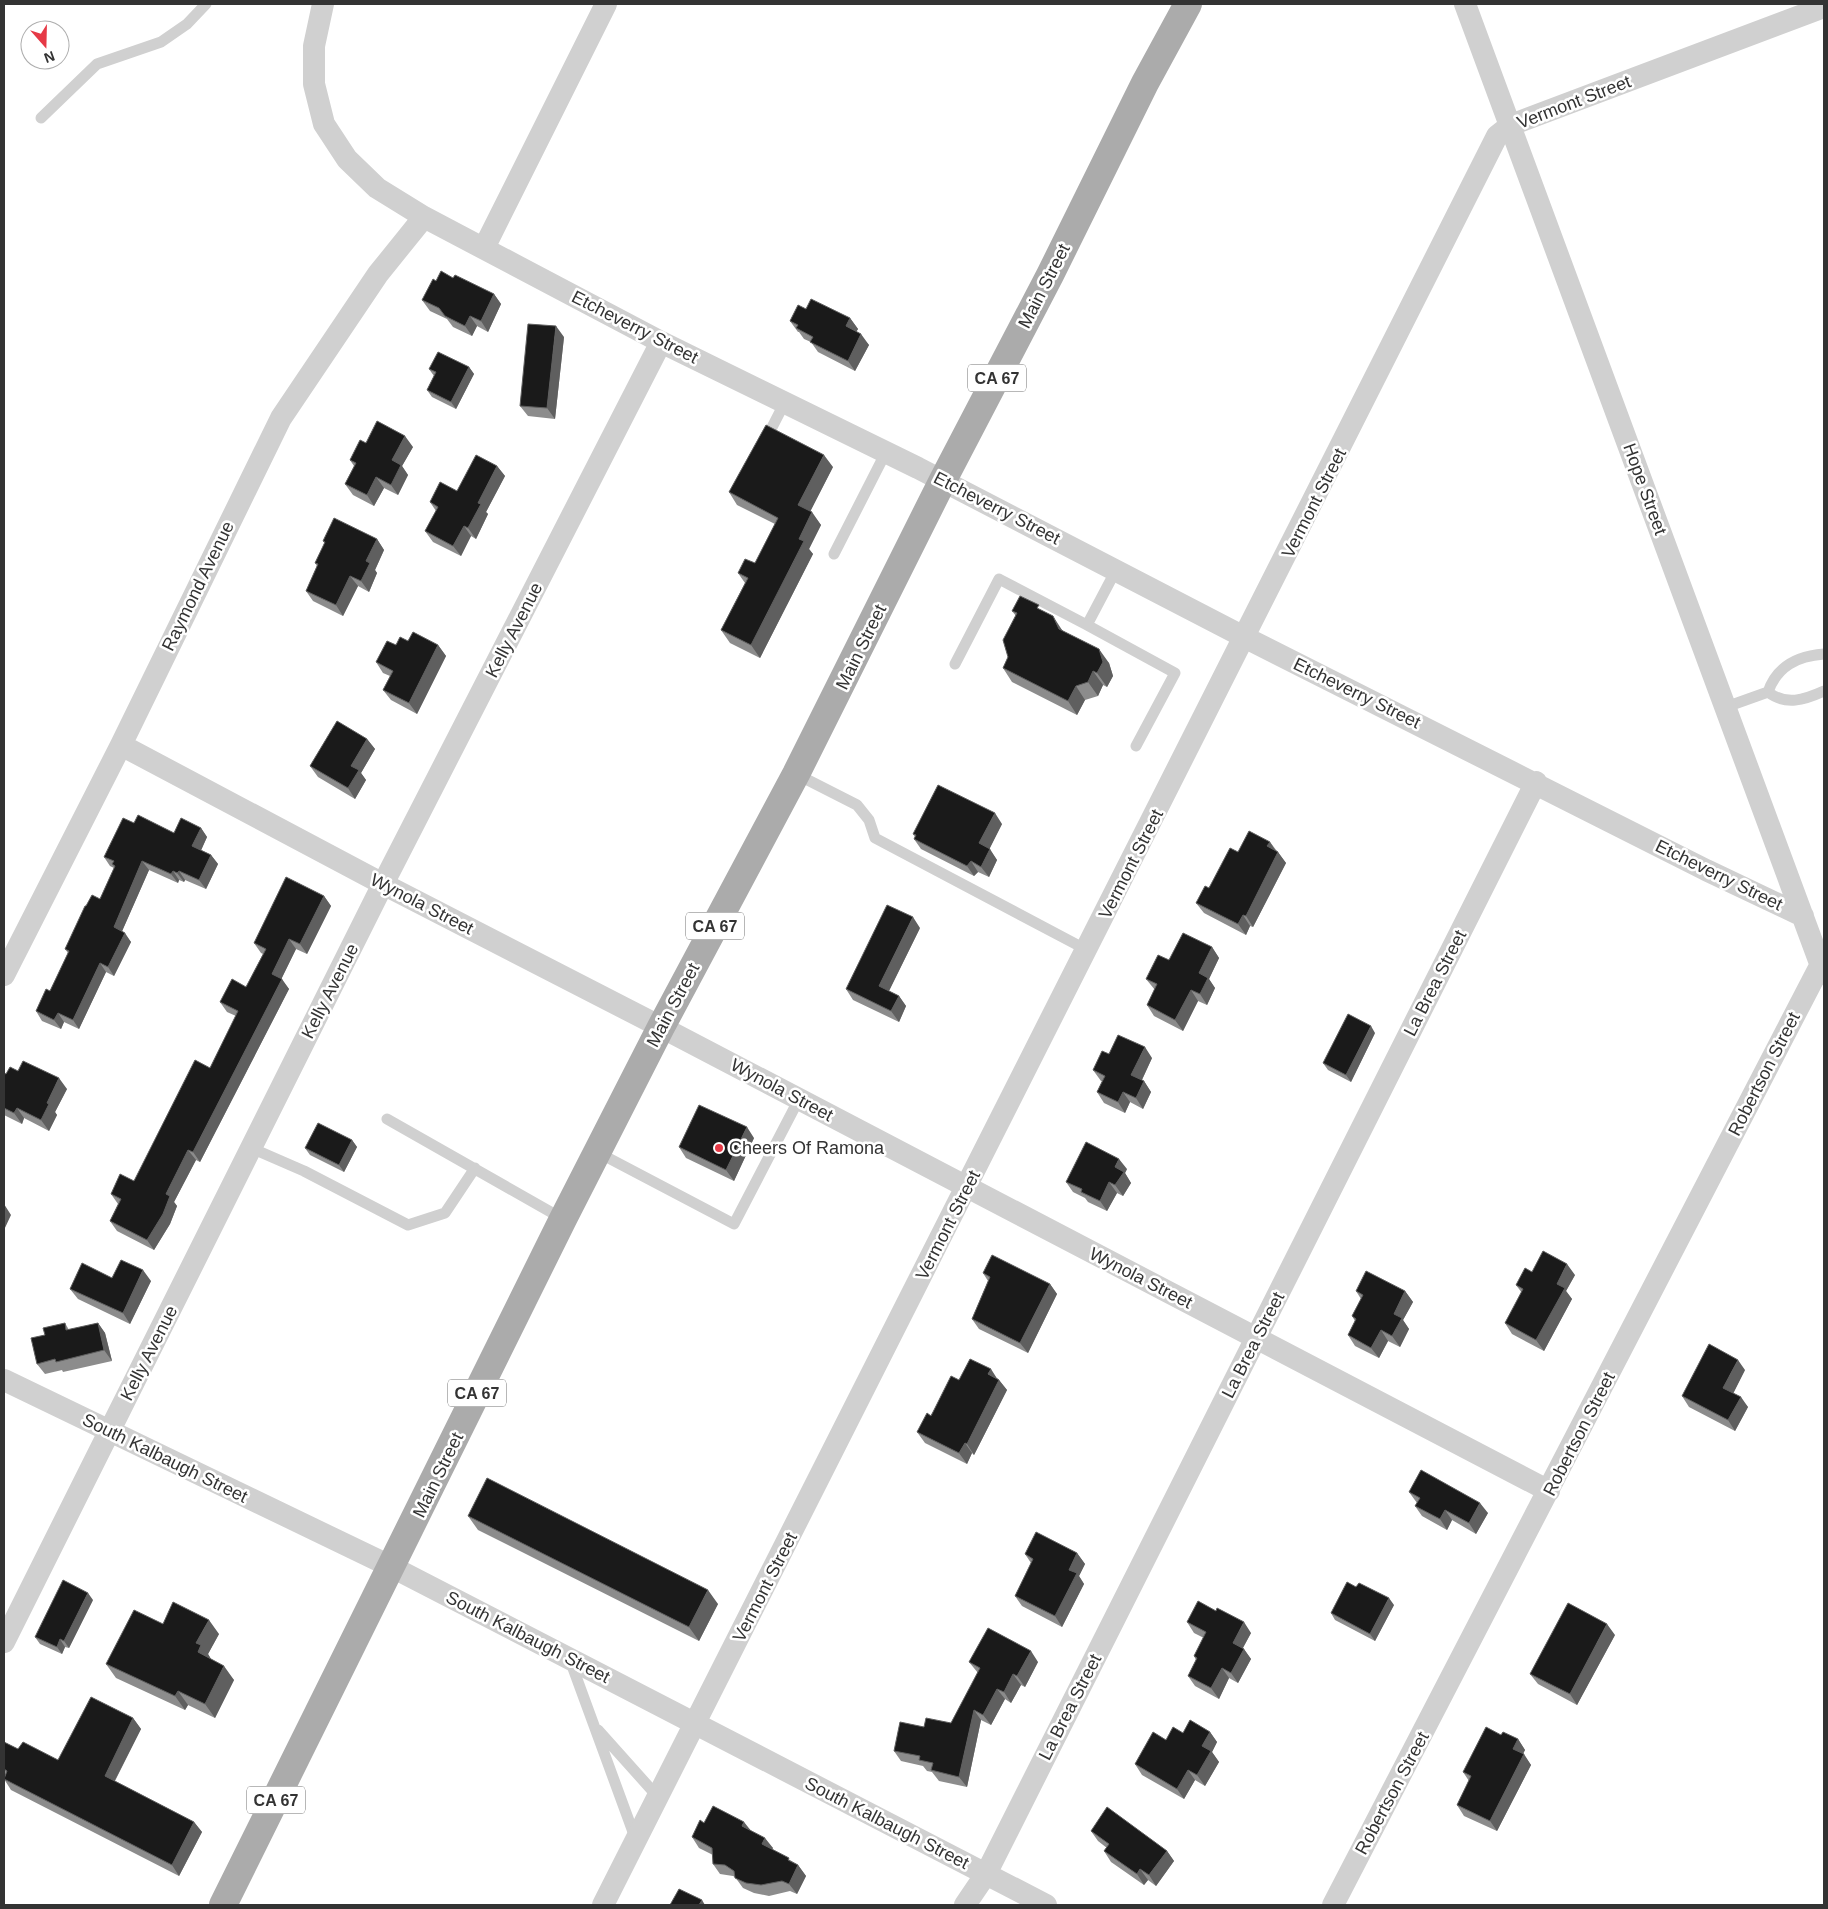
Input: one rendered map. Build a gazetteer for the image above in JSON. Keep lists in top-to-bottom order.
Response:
{
  "streets": {
    "main road": ["Main Street", "CA 67"],
    "street": [
      "Vermont Street",
      "Etcheverry Street",
      "Hope Street",
      "Raymond Avenue",
      "Kelly Avenue",
      "Wynola Street",
      "La Brea Street",
      "Robertson Street",
      "South Kalbaugh Street"
    ]
  },
  "crossings": [
    ["Vermont Street", "Etcheverry Street"],
    ["Vermont Street", "Hope Street"],
    ["Vermont Street", "Wynola Street"],
    ["Vermont Street", "South Kalbaugh Street"],
    ["Main Street", "Etcheverry Street"],
    ["Main Street", "Wynola Street"],
    ["Main Street", "South Kalbaugh Street"],
    ["Etcheverry Street", "Hope Street"],
    ["Etcheverry Street", "Raymond Avenue"],
    ["Etcheverry Street", "Kelly Avenue"],
    ["Etcheverry Street", "La Brea Street"],
    ["Hope Street", "Robertson Street"],
    ["Raymond Avenue", "Wynola Street"],
    ["Kelly Avenue", "Wynola Street"],
    ["Kelly Avenue", "South Kalbaugh Street"],
    ["Wynola Street", "La Brea Street"],
    ["Wynola Street", "Robertson Street"],
    ["La Brea Street", "South Kalbaugh Street"]
  ],
  "places": ["Cheers Of Ramona"],
  "north": "bottom"
}
